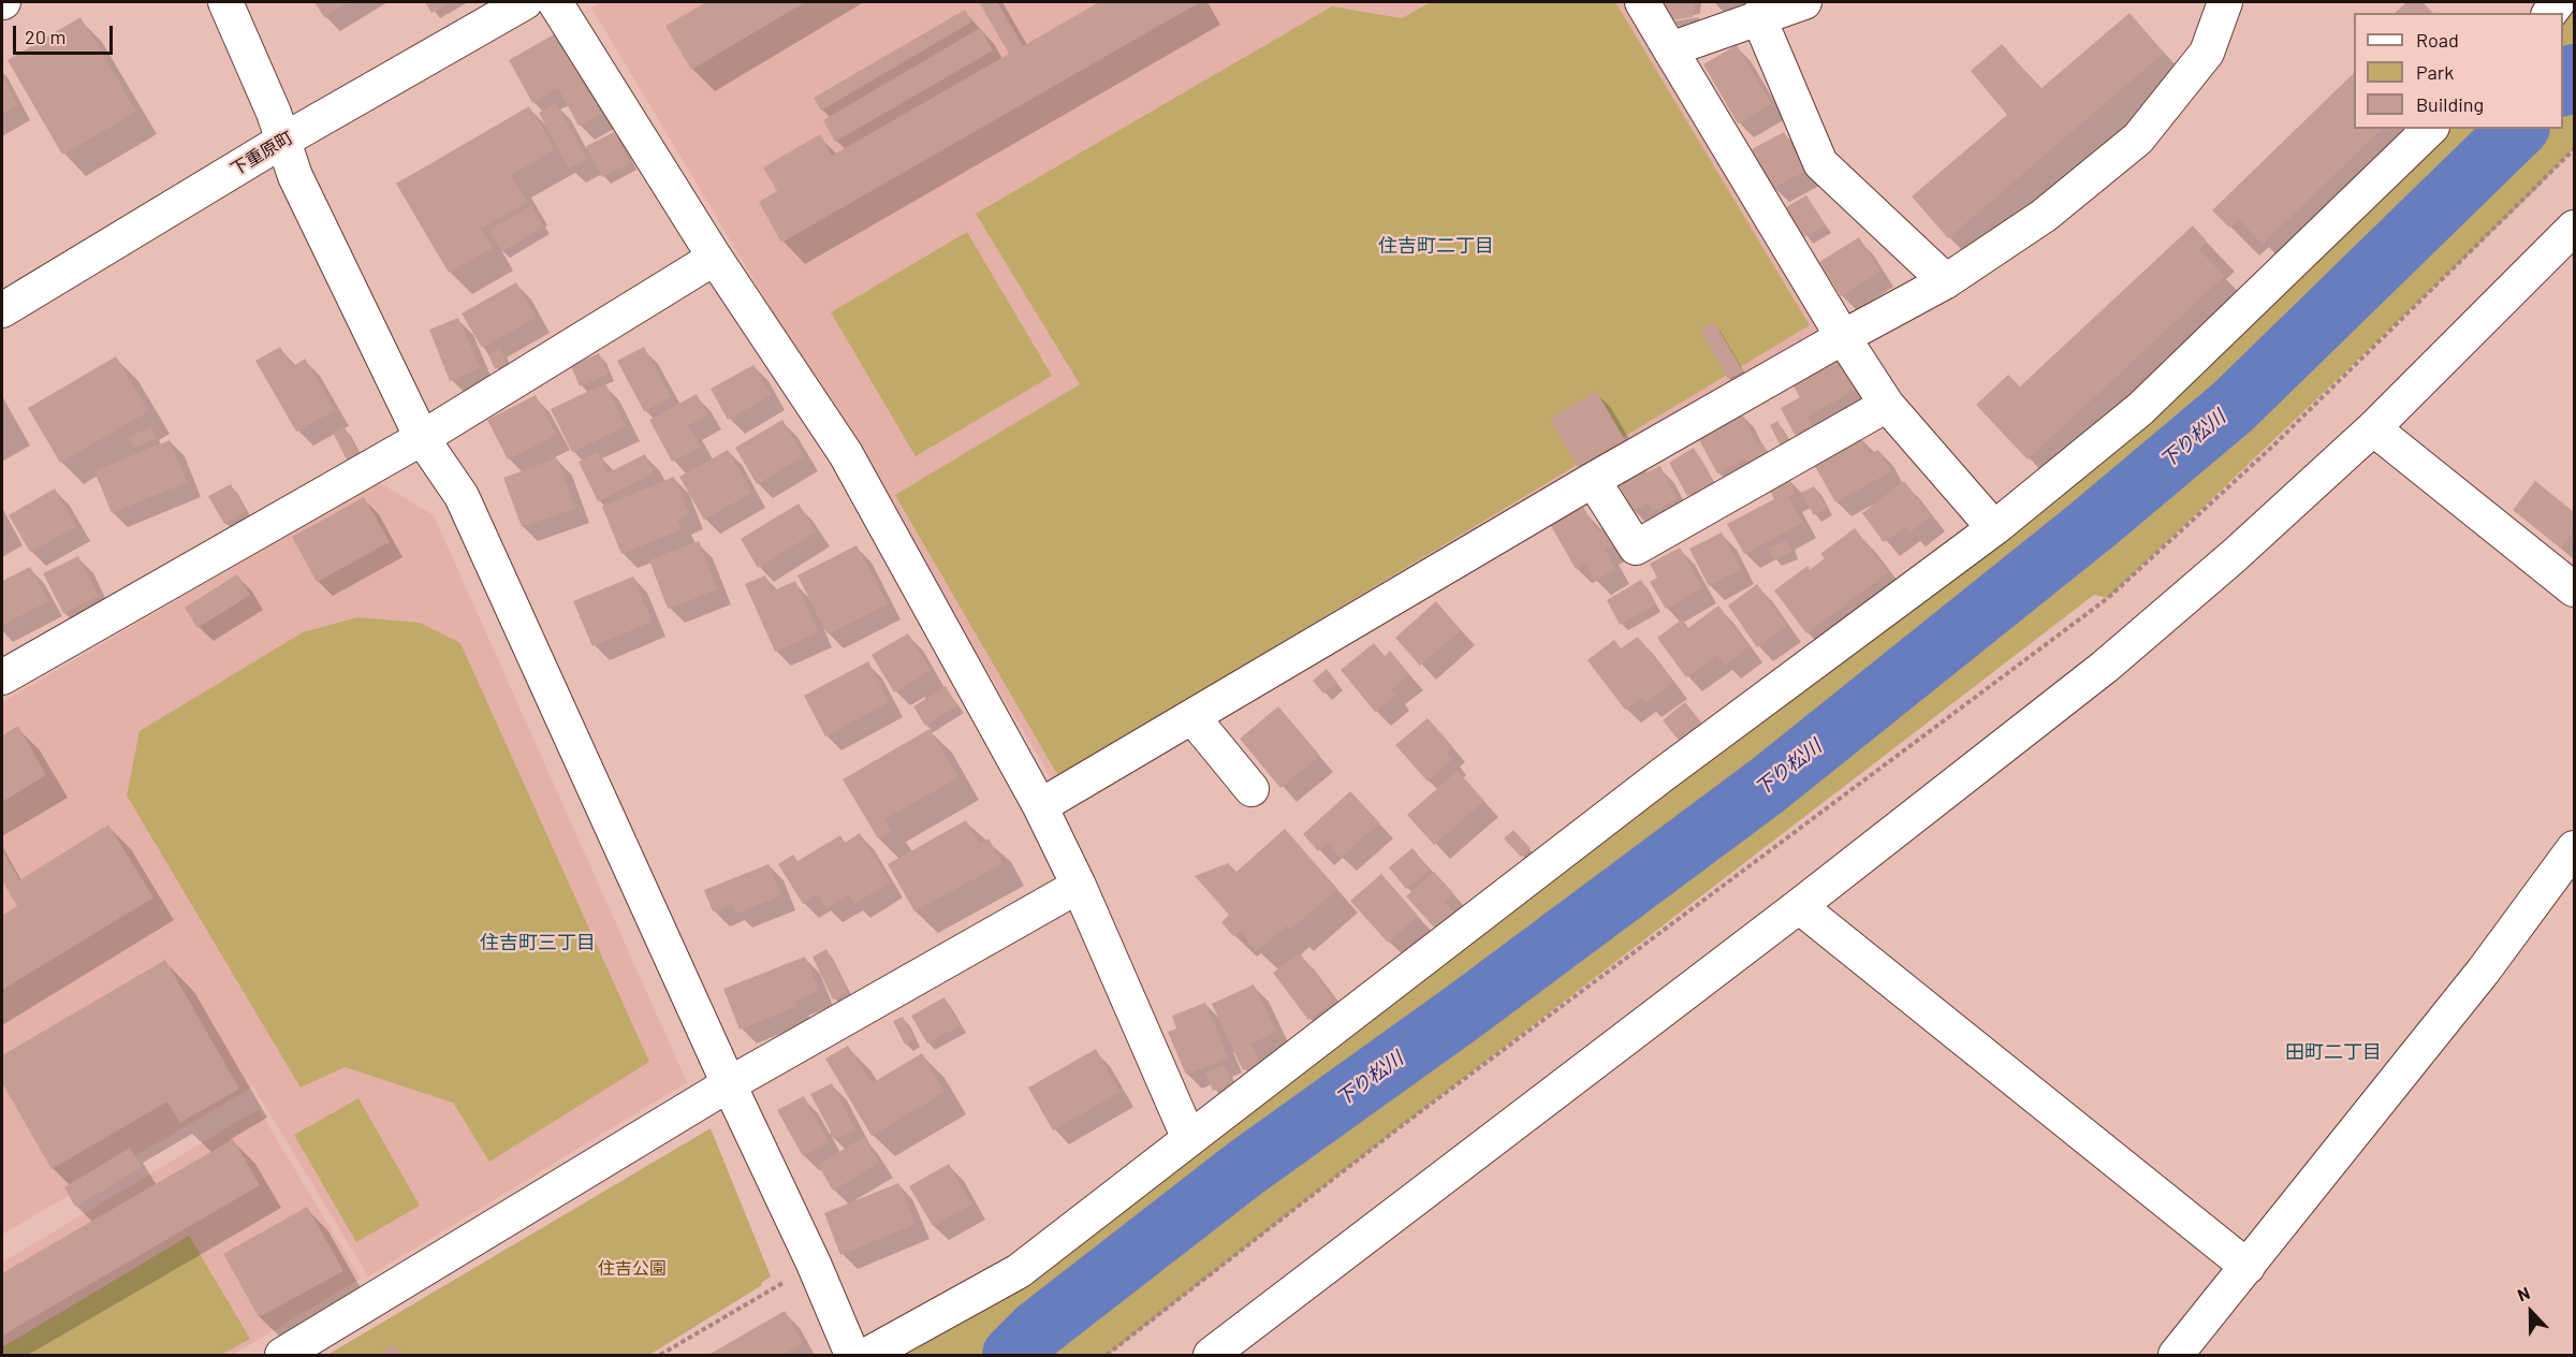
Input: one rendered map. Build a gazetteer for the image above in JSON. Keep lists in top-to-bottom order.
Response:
{
  "streets": {
    "street": ["下重原町"]
  },
  "districts": ["住吉町二丁目", "住吉町三丁目", "田町二丁目"],
  "water": ["下り松川"],
  "parks": ["住吉公園"],
  "legend": ["Road", "Park", "Building"],
  "scale_bar": "20 m",
  "north": "top"
}
